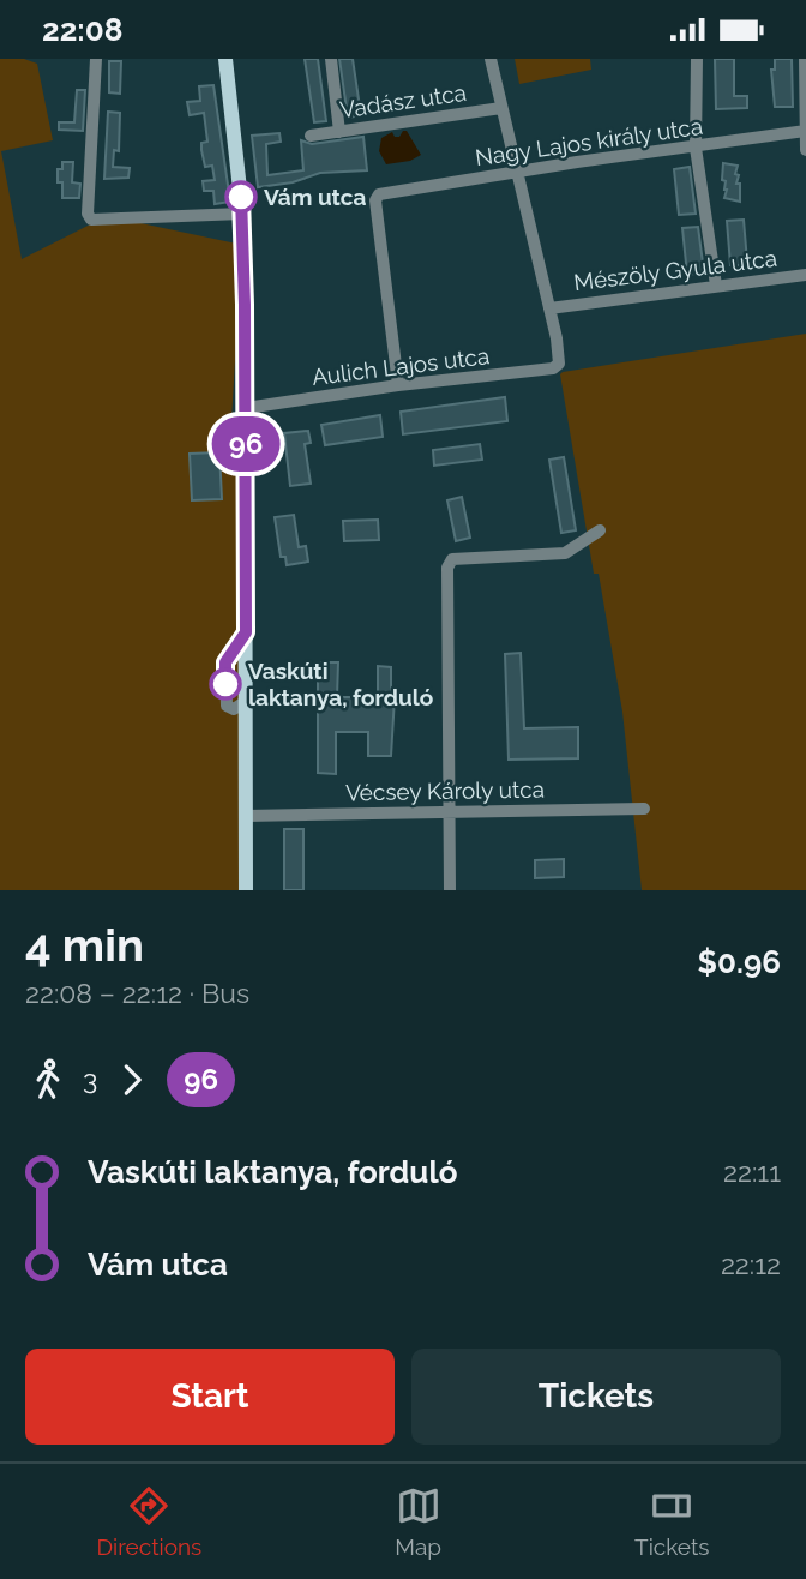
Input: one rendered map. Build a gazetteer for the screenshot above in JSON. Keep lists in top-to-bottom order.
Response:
{
  "streets": {
    "street": [
      "Vadász utca",
      "Nagy Lajos király utca",
      "Mészöly Gyula utca",
      "Aulich Lajos utca",
      "Vécsey Károly utca"
    ]
  },
  "crossings": [
    ["Nagy Lajos király utca", "Aulich Lajos utca"],
    ["Mészöly Gyula utca", "Aulich Lajos utca"]
  ],
  "places": ["Vám utca", "Vaskúti laktanya, forduló"],
  "lines": ["bus line 96"],
  "page": {
    "status": "22:08",
    "on_map": "96",
    "heading": ["4 min", "22:08 – 22:12 · Bus", "$0.96"],
    "legs": ["3", "96"],
    "list": [
      {
        "name": "Vaskúti laktanya, forduló",
        "value": "22:11"
      },
      {
        "name": "Vám utca",
        "value": "22:12"
      }
    ],
    "buttons": ["Start", "Tickets"],
    "tabs": ["Directions", "Map", "Tickets"]
  }
}
